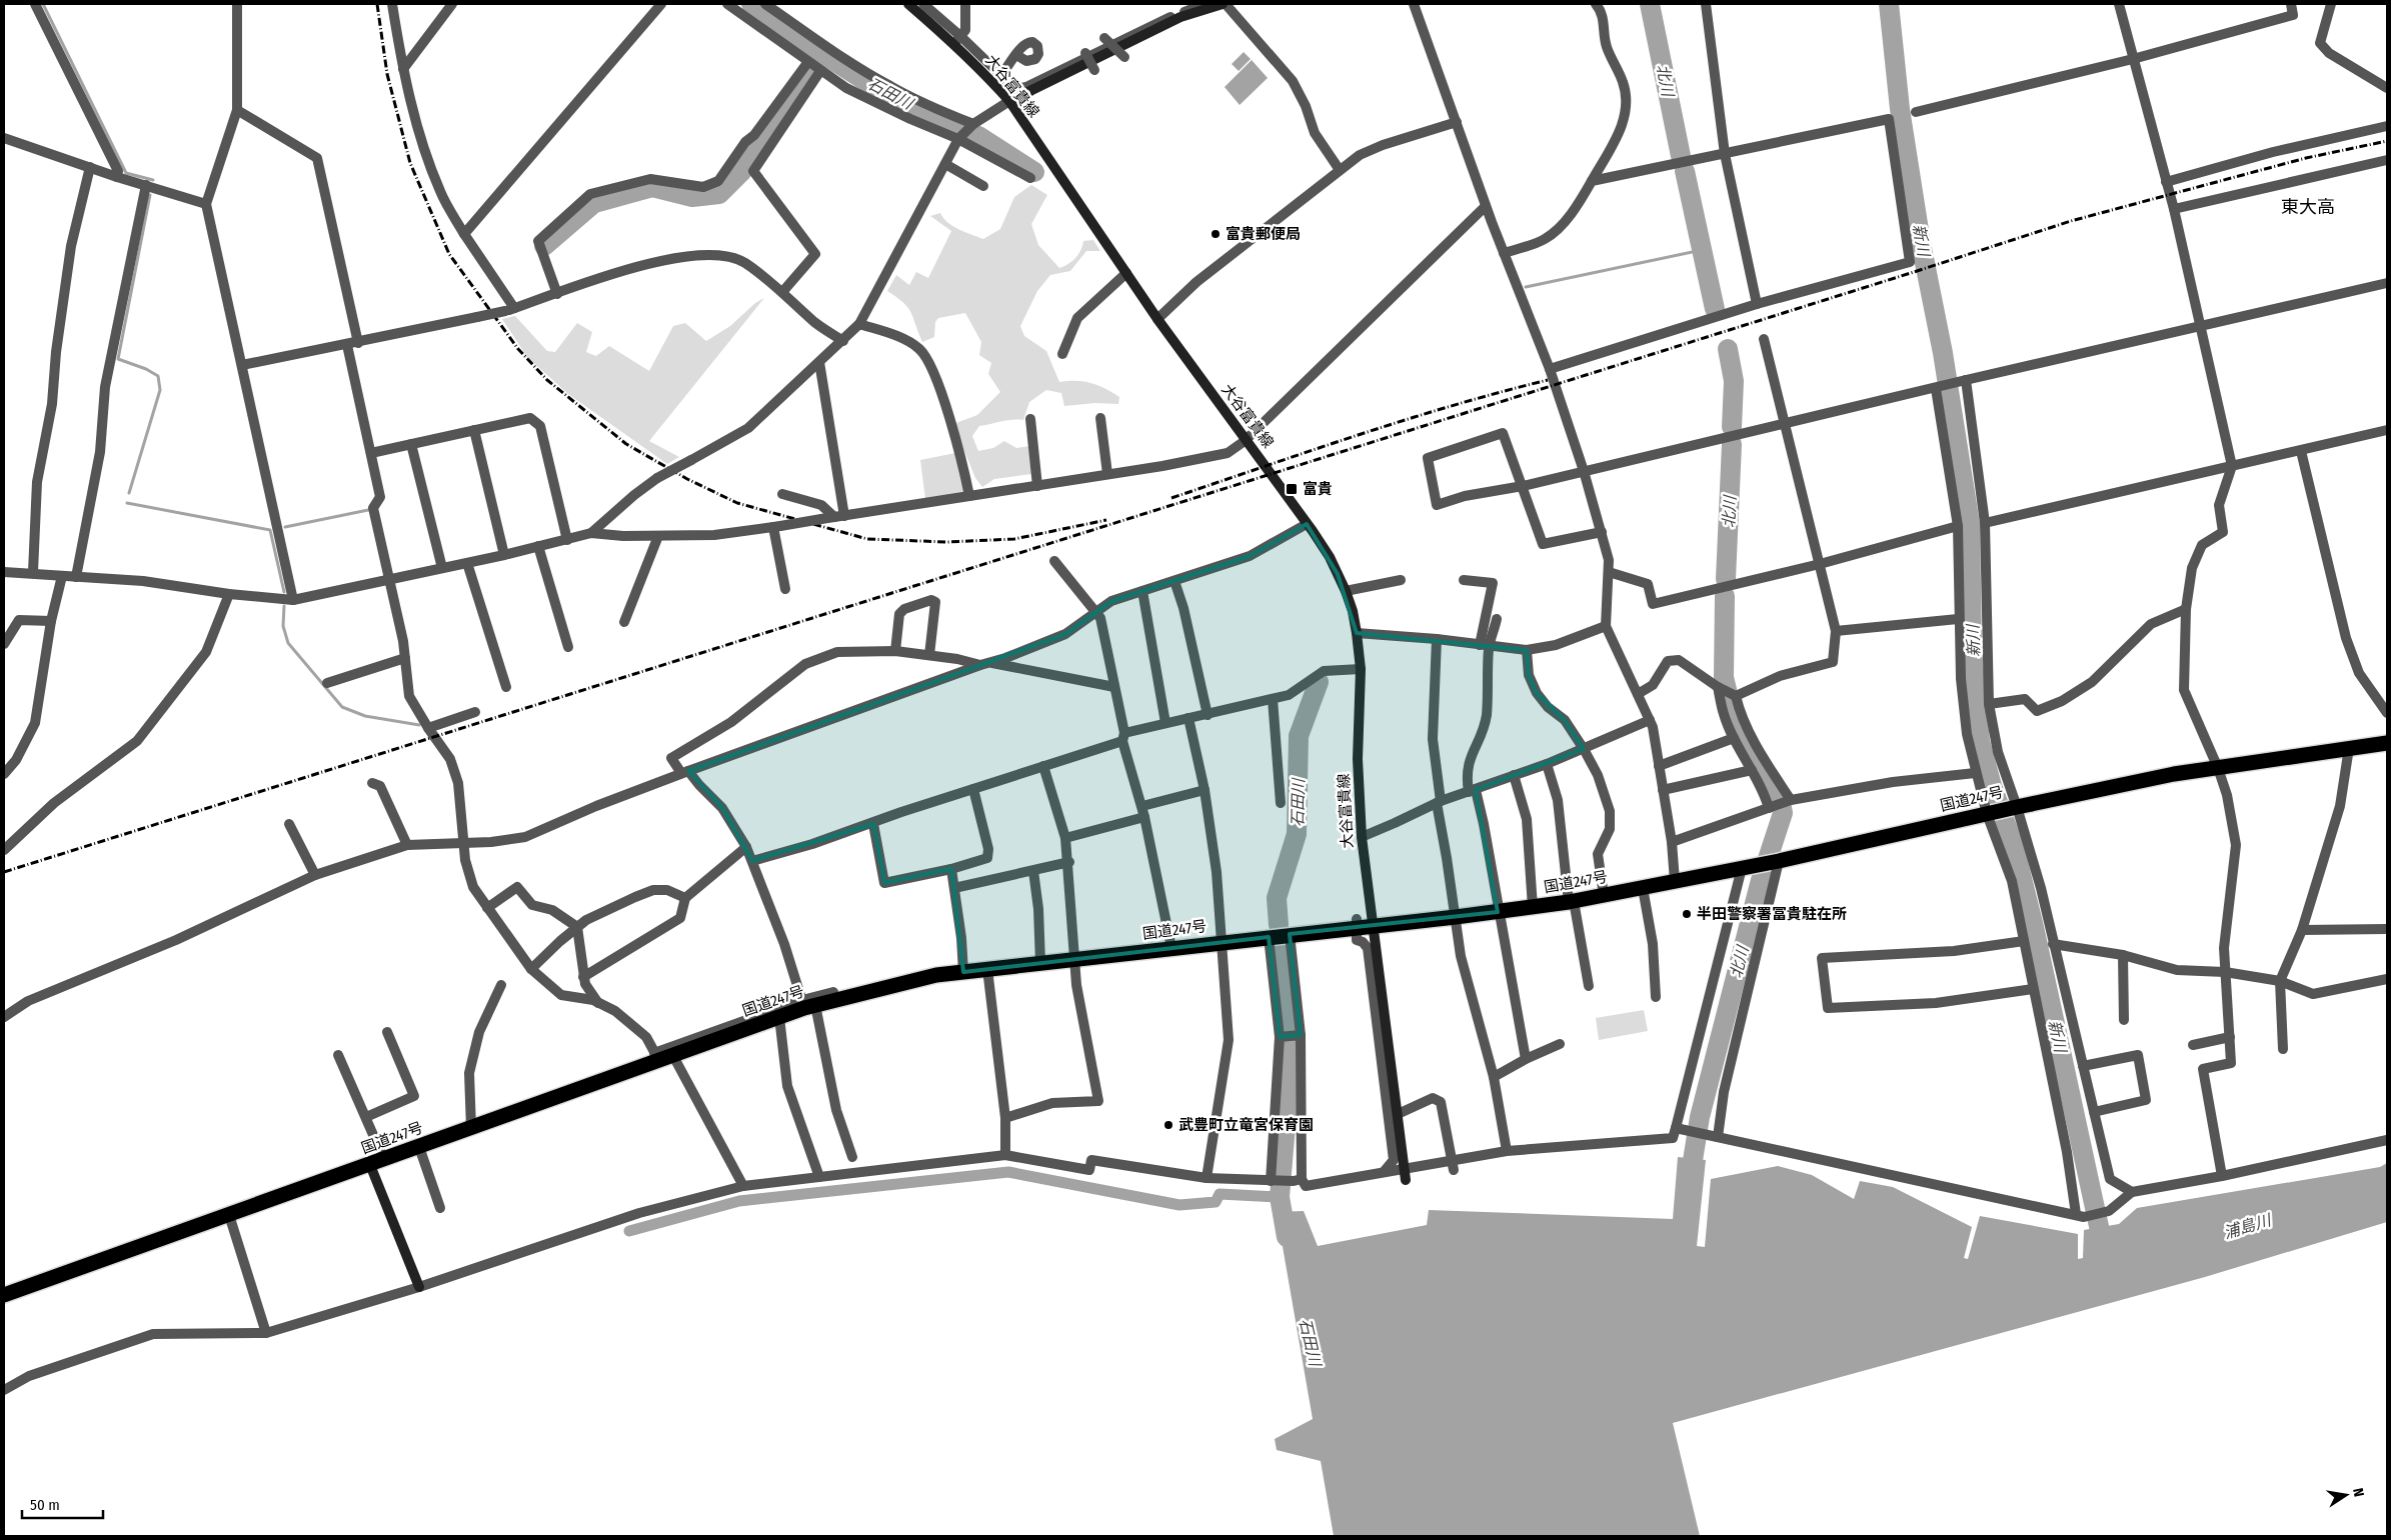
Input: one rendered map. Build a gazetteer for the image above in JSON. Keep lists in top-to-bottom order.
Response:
{
  "streets": {
    "highway": ["国道247号"],
    "main road": ["大谷富貴線"]
  },
  "crossings": [
    ["大谷富貴線", "国道247号"]
  ],
  "districts": ["東大高"],
  "water": [
    "北川",
    "石田川",
    "新川",
    "浦島川"
  ],
  "places": {
    "other": ["富貴郵便局", "半田警察署冨貴駐在所", "武豊町立竜宮保育園"],
    "transit": ["富貴"]
  },
  "scale_bar": "50 m",
  "north": "right"
}
